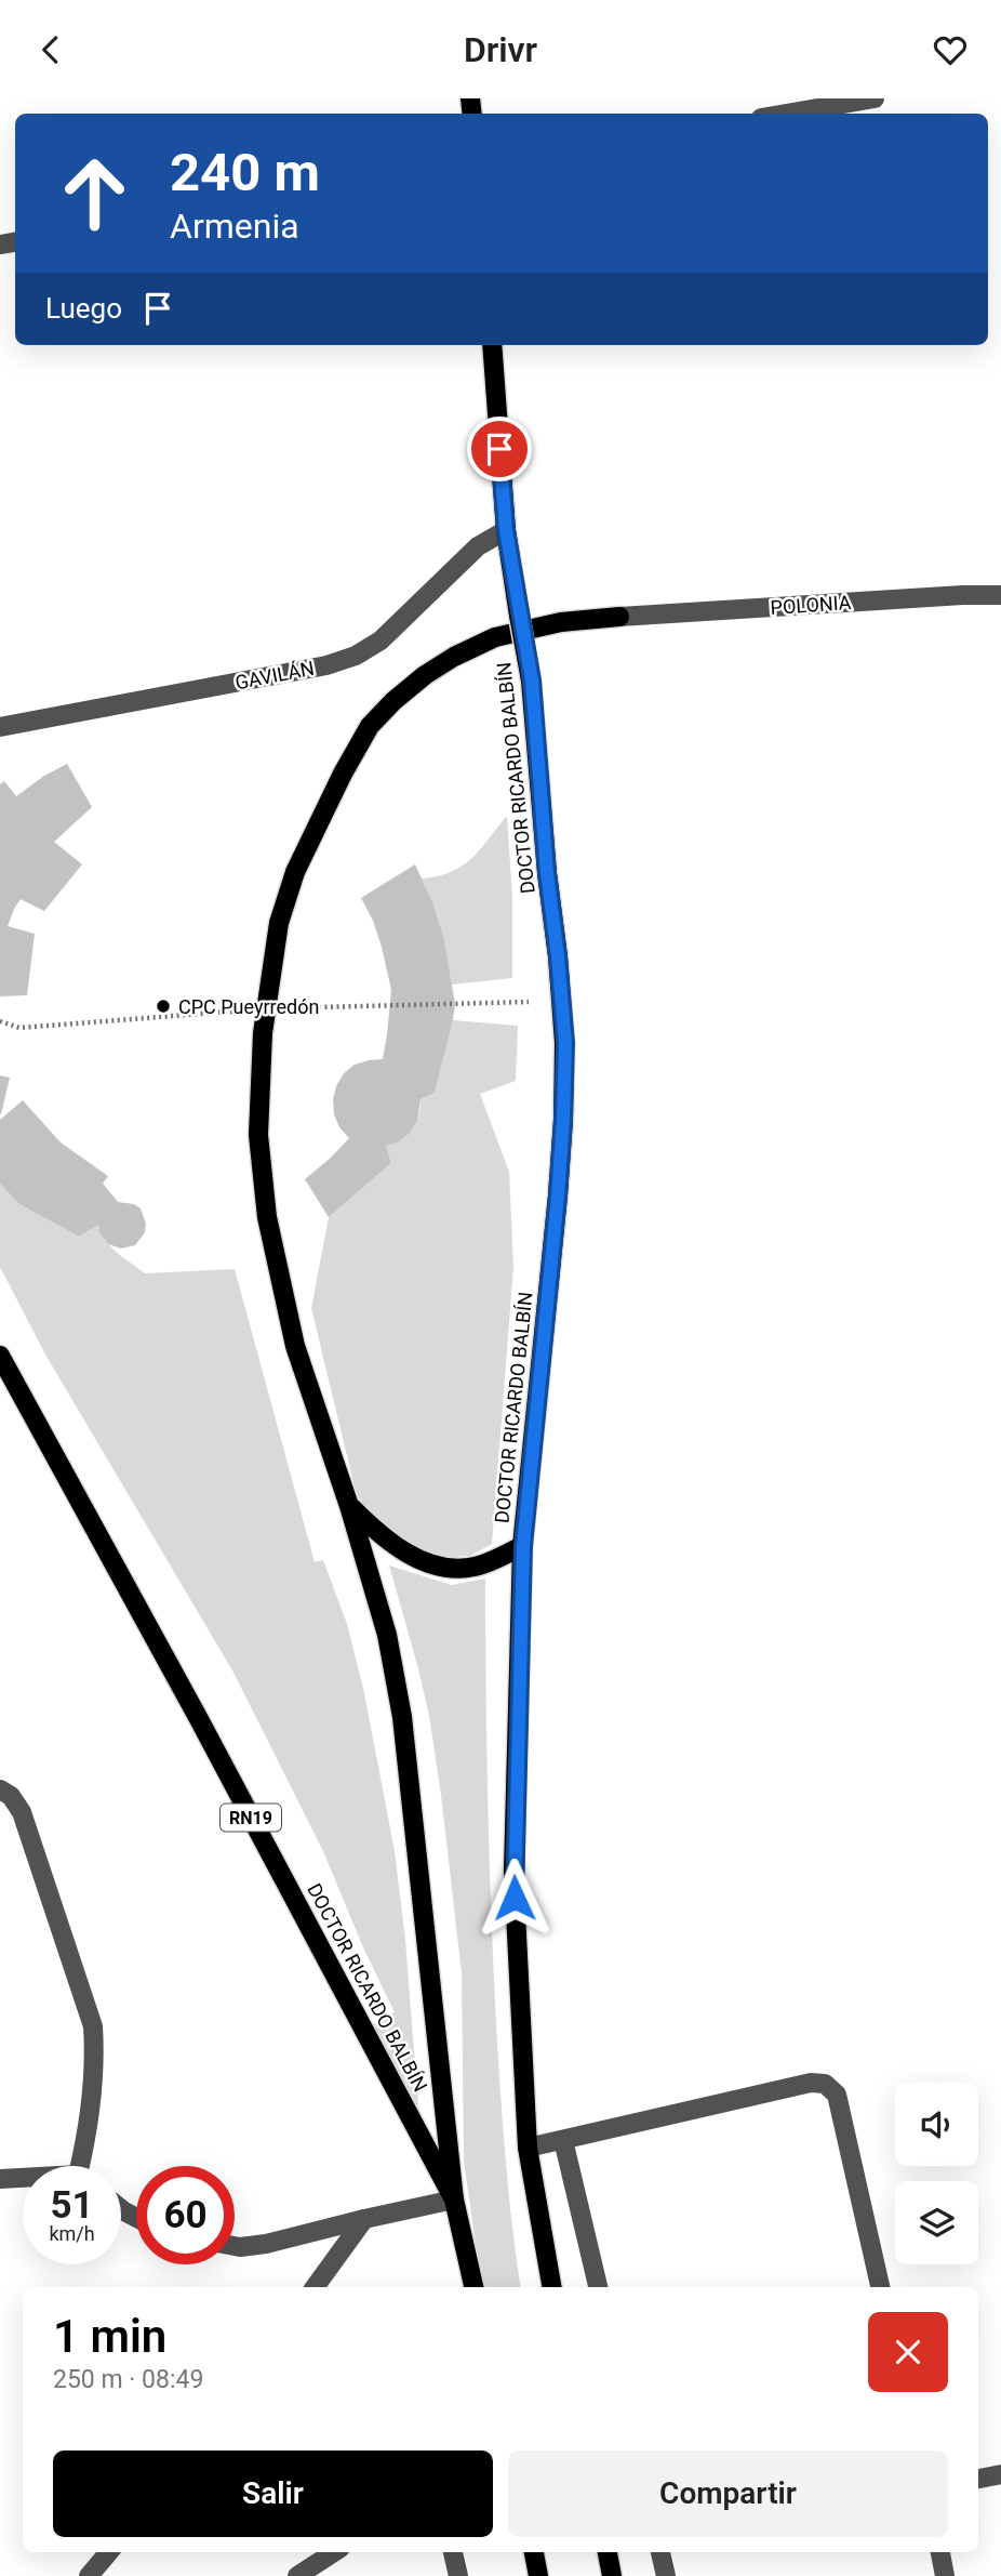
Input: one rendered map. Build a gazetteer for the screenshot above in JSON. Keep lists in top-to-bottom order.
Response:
{
  "streets": {
    "main road": ["DOCTOR RICARDO BALBÍN", "RN19"],
    "street": ["POLONIA", "GAVILÁN"]
  },
  "crossings": [
    ["POLONIA", "RN19"],
    ["GAVILÁN", "DOCTOR RICARDO BALBÍN"],
    ["DOCTOR RICARDO BALBÍN", "RN19"]
  ],
  "places": ["CPC Pueyrredón"],
  "page": {
    "header": "Drivr",
    "turn": ["240 m", "Armenia"],
    "then": "Luego",
    "speed": "51 km/h",
    "limit": "60",
    "heading": ["1 min", "250 m · 08:49"],
    "buttons": ["Salir", "Compartir"]
  }
}
